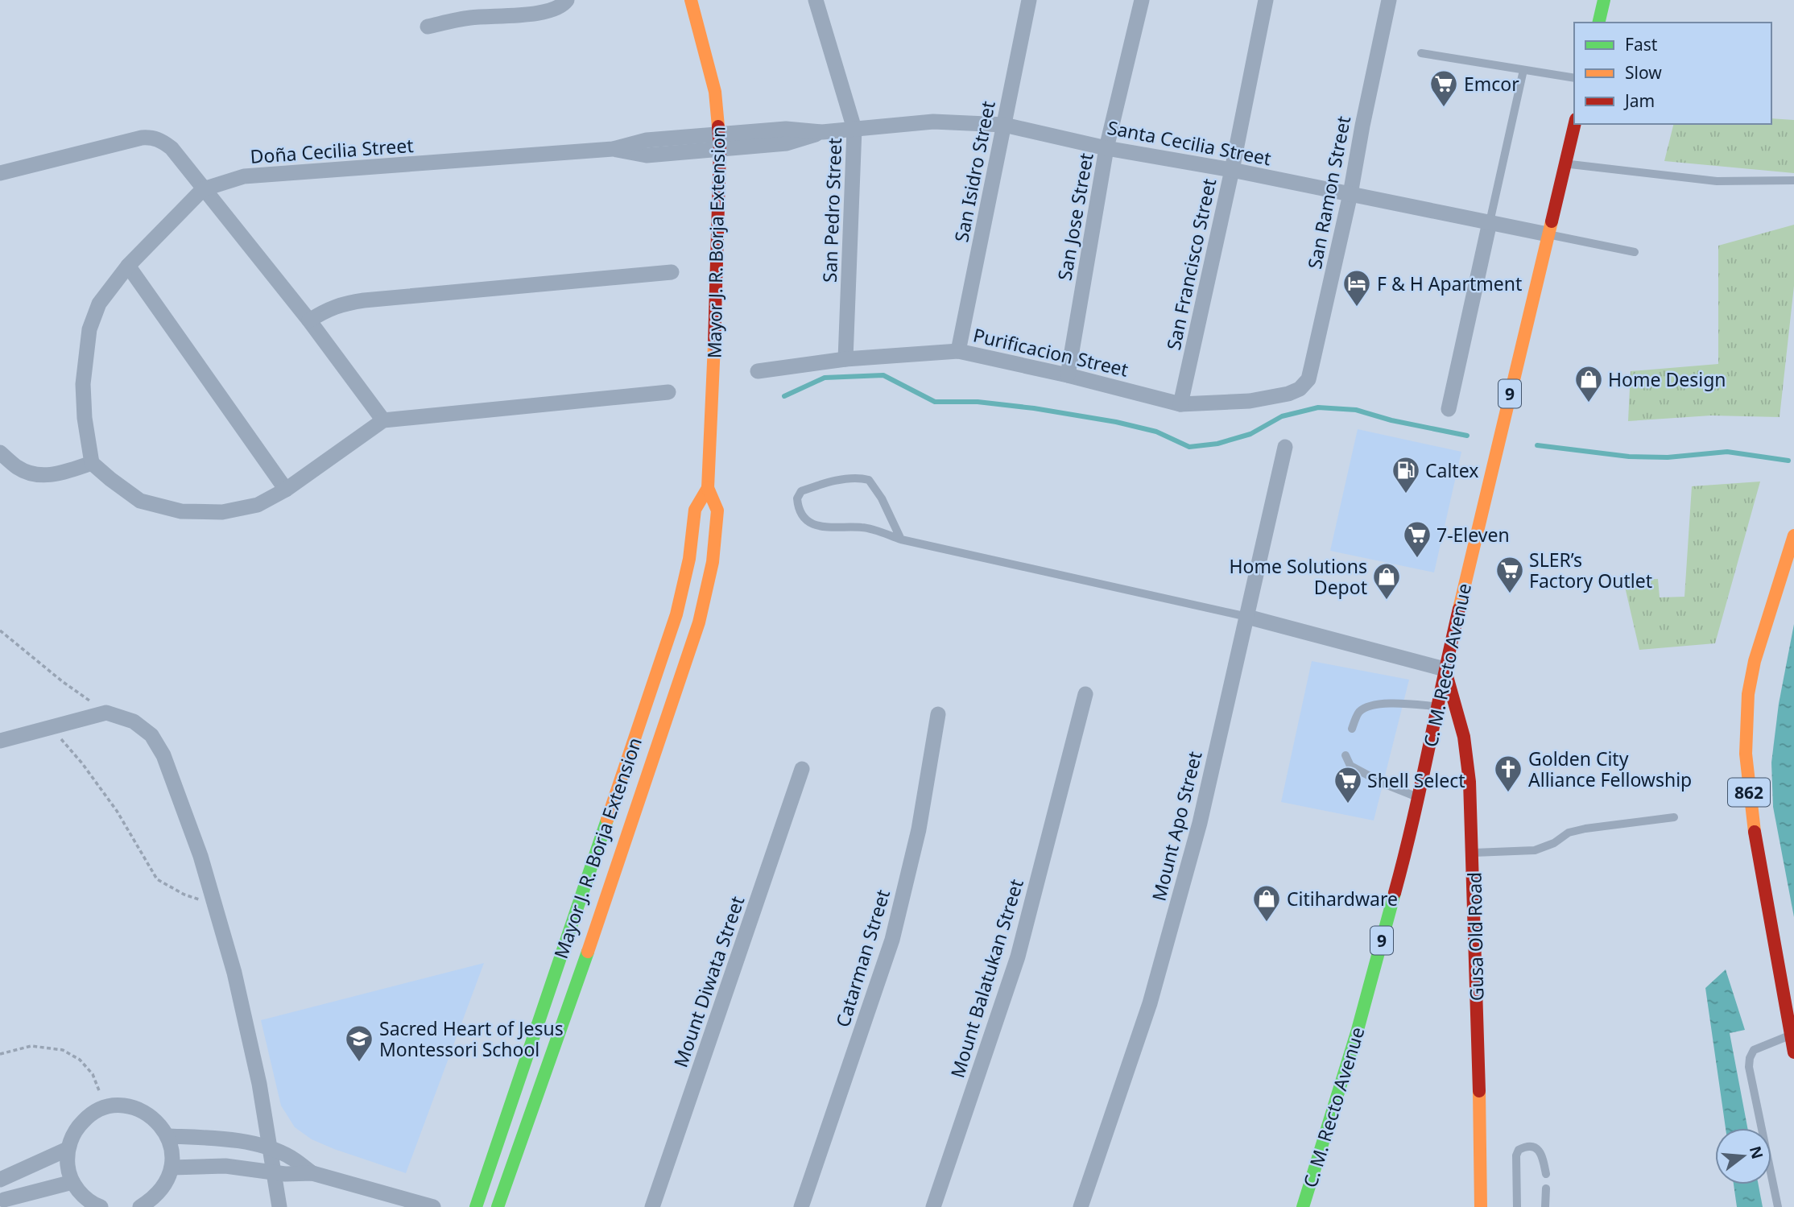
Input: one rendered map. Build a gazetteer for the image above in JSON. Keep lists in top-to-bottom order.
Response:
{
  "streets": {
    "main road": [
      "Mayor J. R. Borja Extension",
      "9",
      "C. M. Recto Avenue",
      "862",
      "Gusa Old Road"
    ],
    "street": [
      "Santa Cecilia Street",
      "Doña Cecilia Street",
      "San Isidro Street",
      "San Ramon Street",
      "San Pedro Street",
      "San Jose Street",
      "San Francisco Street",
      "Purificacion Street",
      "Mount Apo Street",
      "Catarman Street",
      "Mount Balatukan Street",
      "Mount Diwata Street"
    ]
  },
  "crossings": [
    ["Santa Cecilia Street", "Doña Cecilia Street"],
    ["Santa Cecilia Street", "San Isidro Street"],
    ["Santa Cecilia Street", "San Ramon Street"],
    ["Santa Cecilia Street", "San Pedro Street"],
    ["Santa Cecilia Street", "San Jose Street"],
    ["Santa Cecilia Street", "Mayor J. R. Borja Extension"],
    ["Santa Cecilia Street", "San Francisco Street"],
    ["Santa Cecilia Street", "C. M. Recto Avenue"],
    ["Doña Cecilia Street", "Mayor J. R. Borja Extension"],
    ["San Isidro Street", "Purificacion Street"],
    ["San Ramon Street", "Purificacion Street"],
    ["San Pedro Street", "Purificacion Street"],
    ["San Jose Street", "Purificacion Street"],
    ["San Francisco Street", "Purificacion Street"],
    ["C. M. Recto Avenue", "Gusa Old Road"]
  ],
  "places": {
    "supermarket": [
      "Emcor",
      "7-Eleven",
      "SLER’s Factory Outlet",
      "Shell Select"
    ],
    "hotel": ["F & H Apartment"],
    "shop": ["Home Design", "Home Solutions Depot", "Citihardware"],
    "fuel station": ["Caltex"],
    "church": ["Golden City Alliance Fellowship"],
    "school or university": ["Sacred Heart of Jesus Montessori School"]
  },
  "legend": ["Fast", "Slow", "Jam"],
  "north": "right"
}
